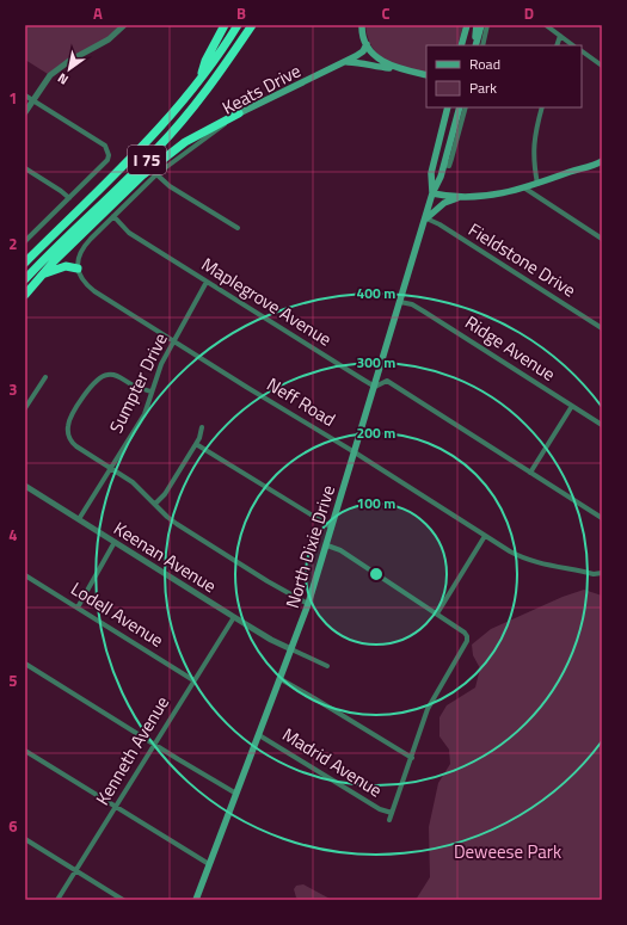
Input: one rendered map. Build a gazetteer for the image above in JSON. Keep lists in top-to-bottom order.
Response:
{
  "streets": {
    "highway": ["I 75"],
    "main road": ["Keats Drive", "North Dixie Drive"],
    "street": [
      "Fieldstone Drive",
      "Maplegrove Avenue",
      "Ridge Avenue",
      "Sumpter Drive",
      "Neff Road",
      "Keenan Avenue",
      "Lodell Avenue",
      "Kenneth Avenue",
      "Madrid Avenue"
    ]
  },
  "crossings": [
    ["Keats Drive", "Maplegrove Avenue"],
    ["Keats Drive", "Neff Road"],
    ["Fieldstone Drive", "North Dixie Drive"],
    ["Maplegrove Avenue", "Sumpter Drive"],
    ["Maplegrove Avenue", "North Dixie Drive"],
    ["Ridge Avenue", "North Dixie Drive"],
    ["Sumpter Drive", "Neff Road"],
    ["Sumpter Drive", "Keenan Avenue"],
    ["Neff Road", "North Dixie Drive"],
    ["North Dixie Drive", "Keenan Avenue"],
    ["North Dixie Drive", "Madrid Avenue"],
    ["Keenan Avenue", "Kenneth Avenue"],
    ["Lodell Avenue", "Kenneth Avenue"]
  ],
  "parks": ["Deweese Park"],
  "legend": ["Road", "Park"],
  "north": "bottom left",
  "grid": {
    "columns": [
      "A",
      "B",
      "C",
      "D"
    ],
    "rows": [
      "1",
      "2",
      "3",
      "4",
      "5",
      "6"
    ]
  },
  "rings": [
    "400 m",
    "300 m",
    "200 m",
    "100 m"
  ]
}
